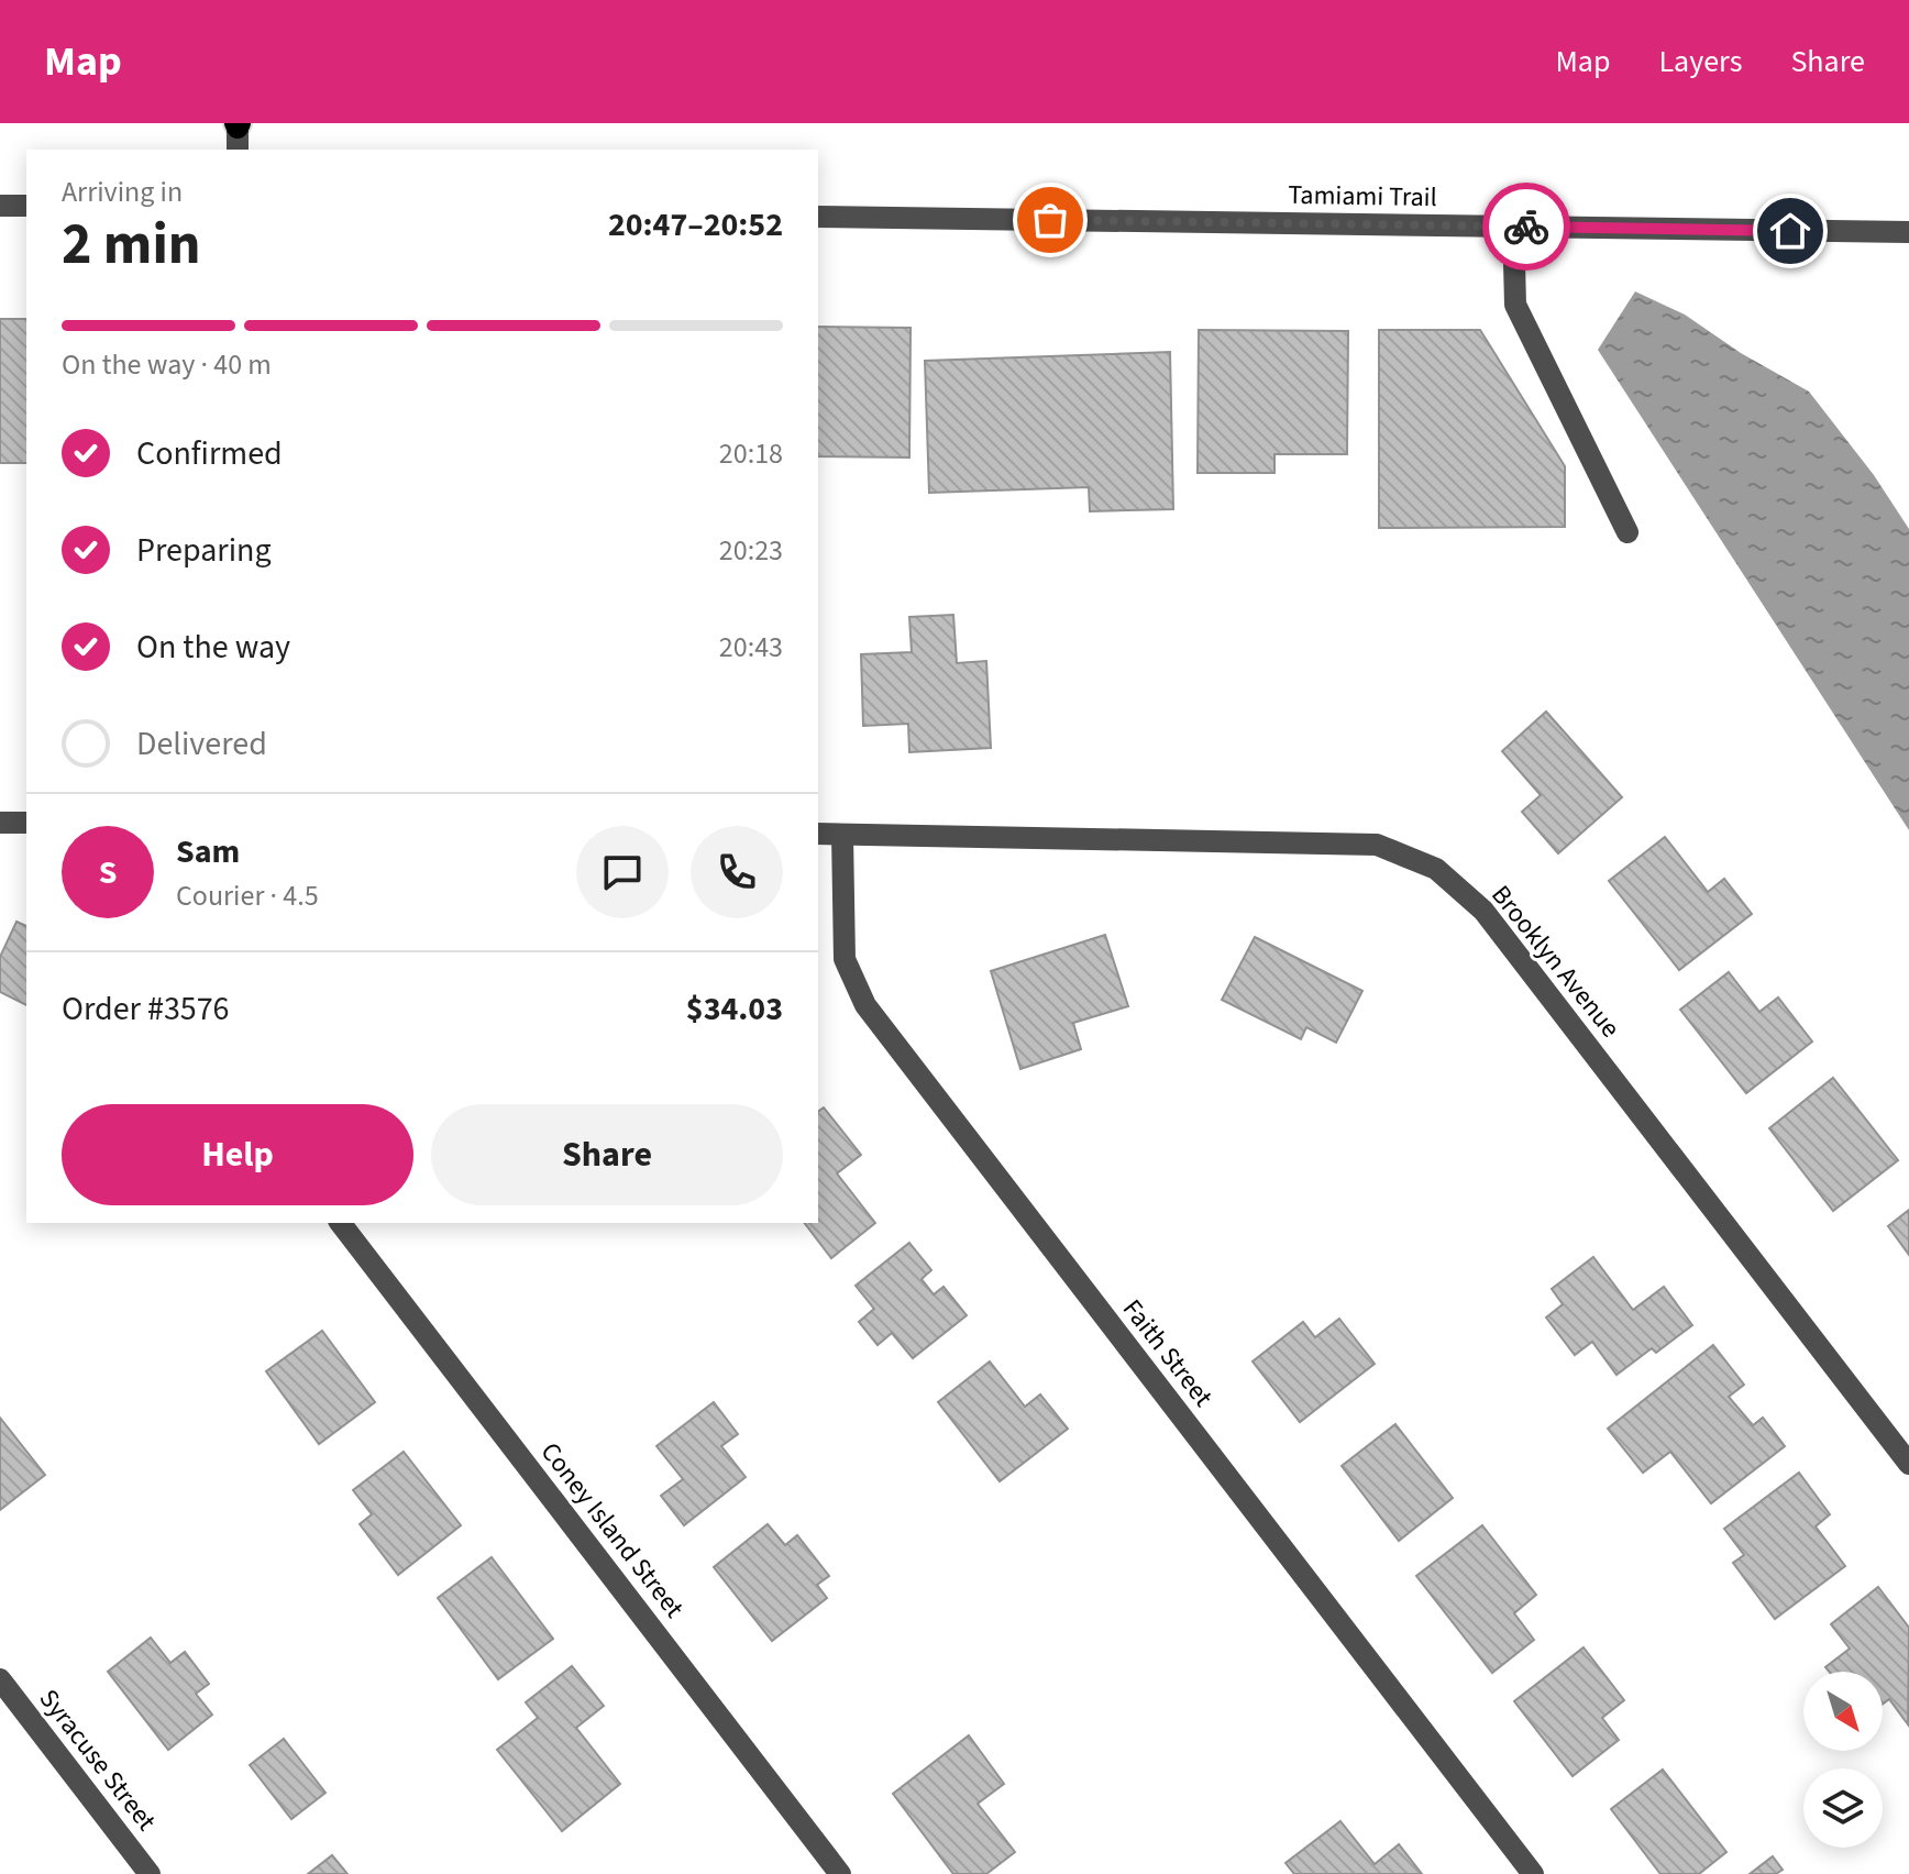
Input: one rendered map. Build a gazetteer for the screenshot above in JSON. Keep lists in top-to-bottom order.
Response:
{
  "streets": {
    "street": [
      "Tamiami Trail",
      "Brooklyn Avenue",
      "Faith Street",
      "Coney Island Street",
      "Syracuse Street"
    ]
  },
  "crossings": [
    ["Brooklyn Avenue", "Faith Street"]
  ],
  "north": "bottom right",
  "page": {
    "header": "Map",
    "nav": ["Map", "Layers", "Share"],
    "heading": ["2 min", "Arriving in", "20:47–20:52"],
    "panel": [
      "Sam",
      "Courier · 4.5",
      "Order #3576",
      "$34.03"
    ],
    "bar": "On the way · 40 m",
    "list": [
      ["Confirmed", "20:18"],
      ["Preparing", "20:23"],
      ["On the way", "20:43"],
      "Delivered"
    ],
    "round": "S",
    "buttons": ["Help", "Share"]
  }
}
